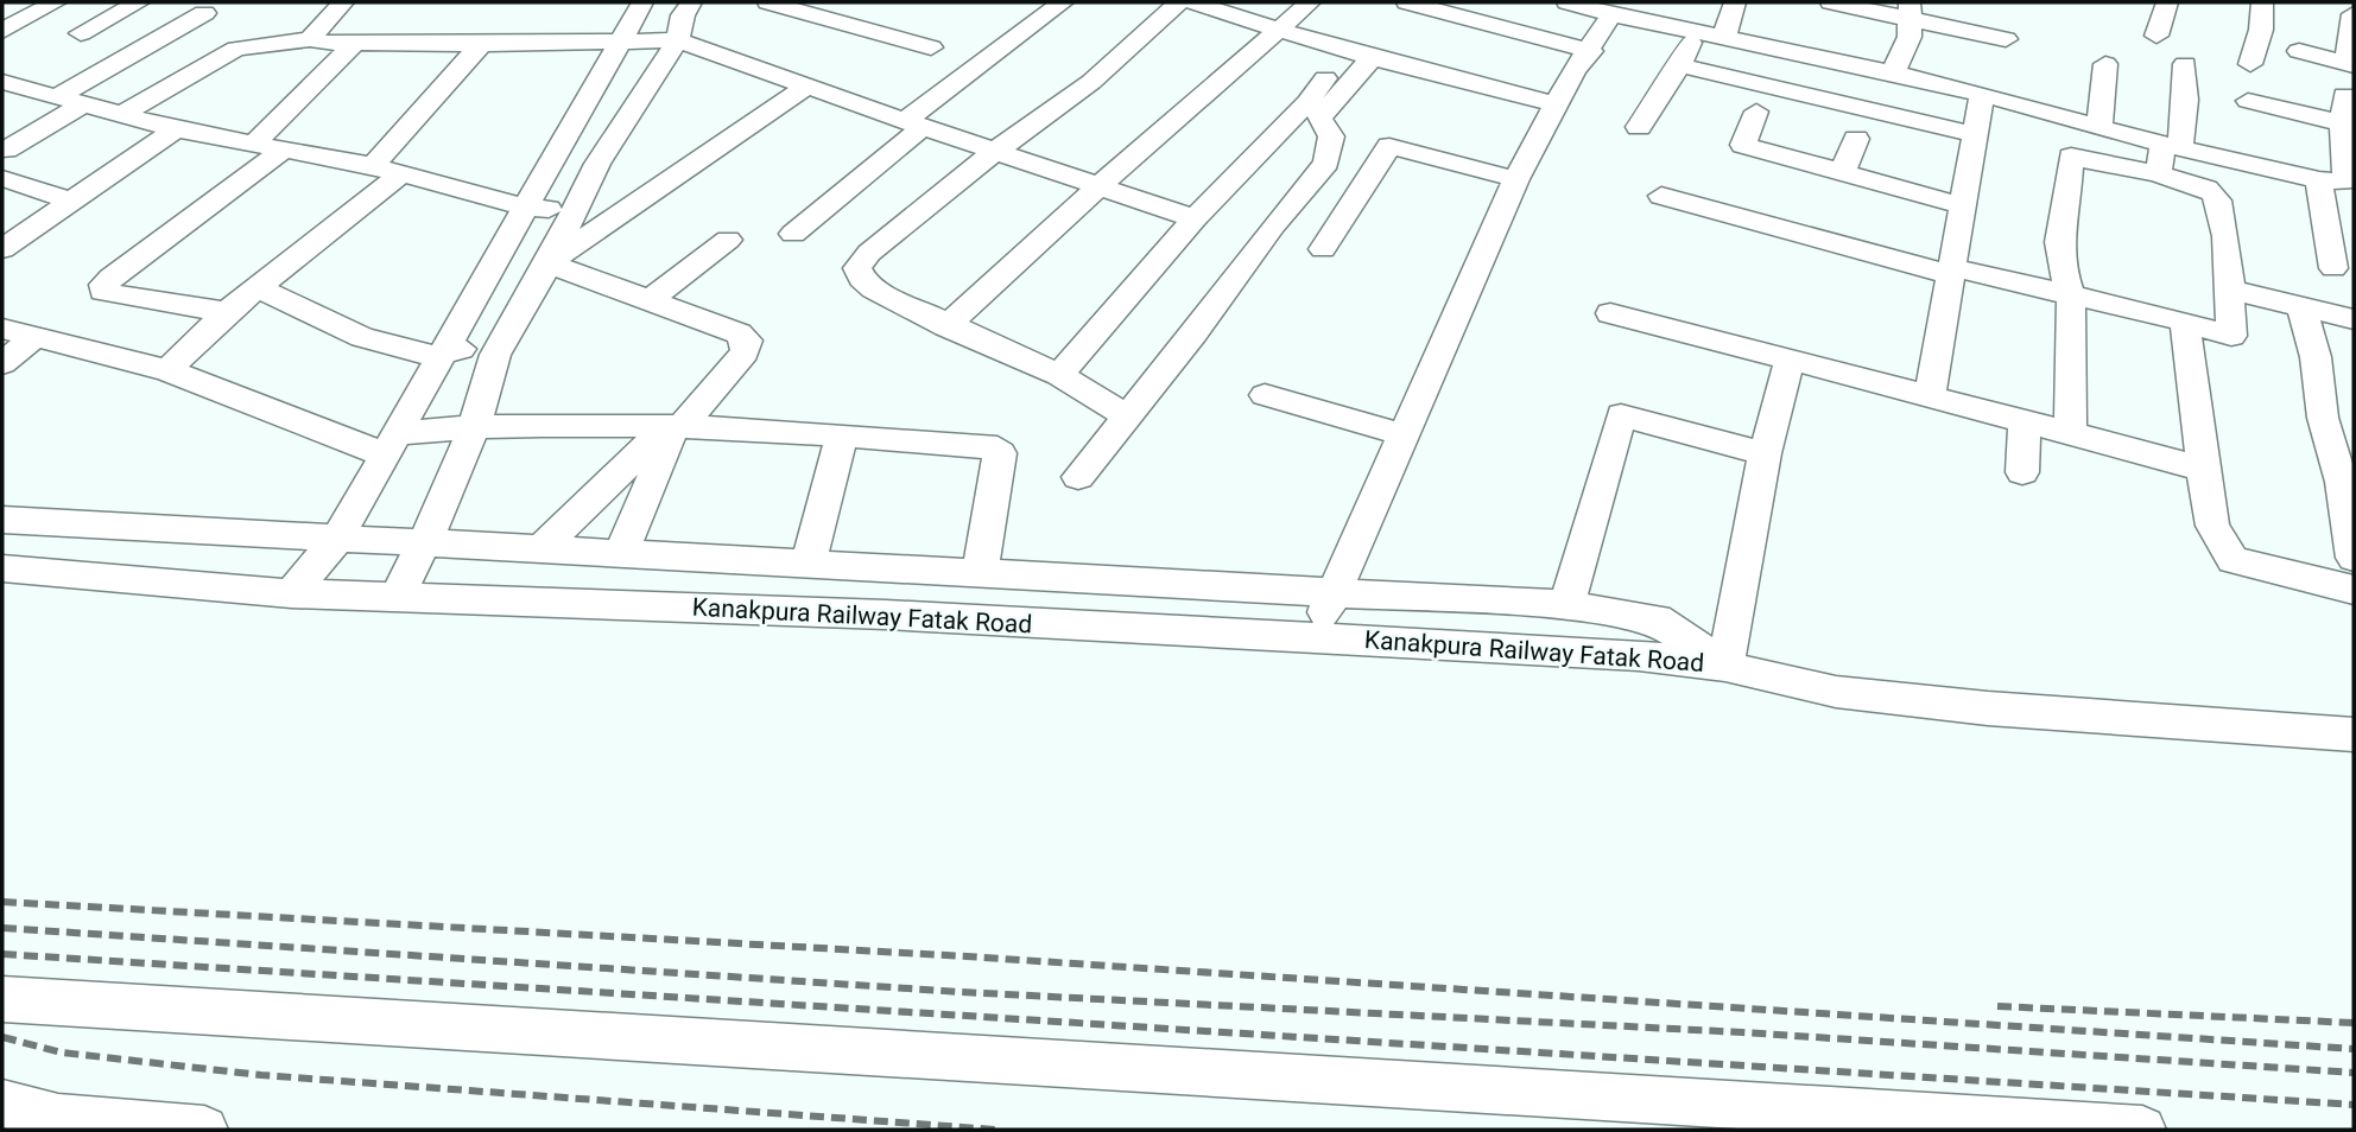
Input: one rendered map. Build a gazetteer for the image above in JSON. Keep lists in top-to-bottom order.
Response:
{
  "streets": {
    "street": ["Kanakpura Railway Fatak Road"]
  }
}
